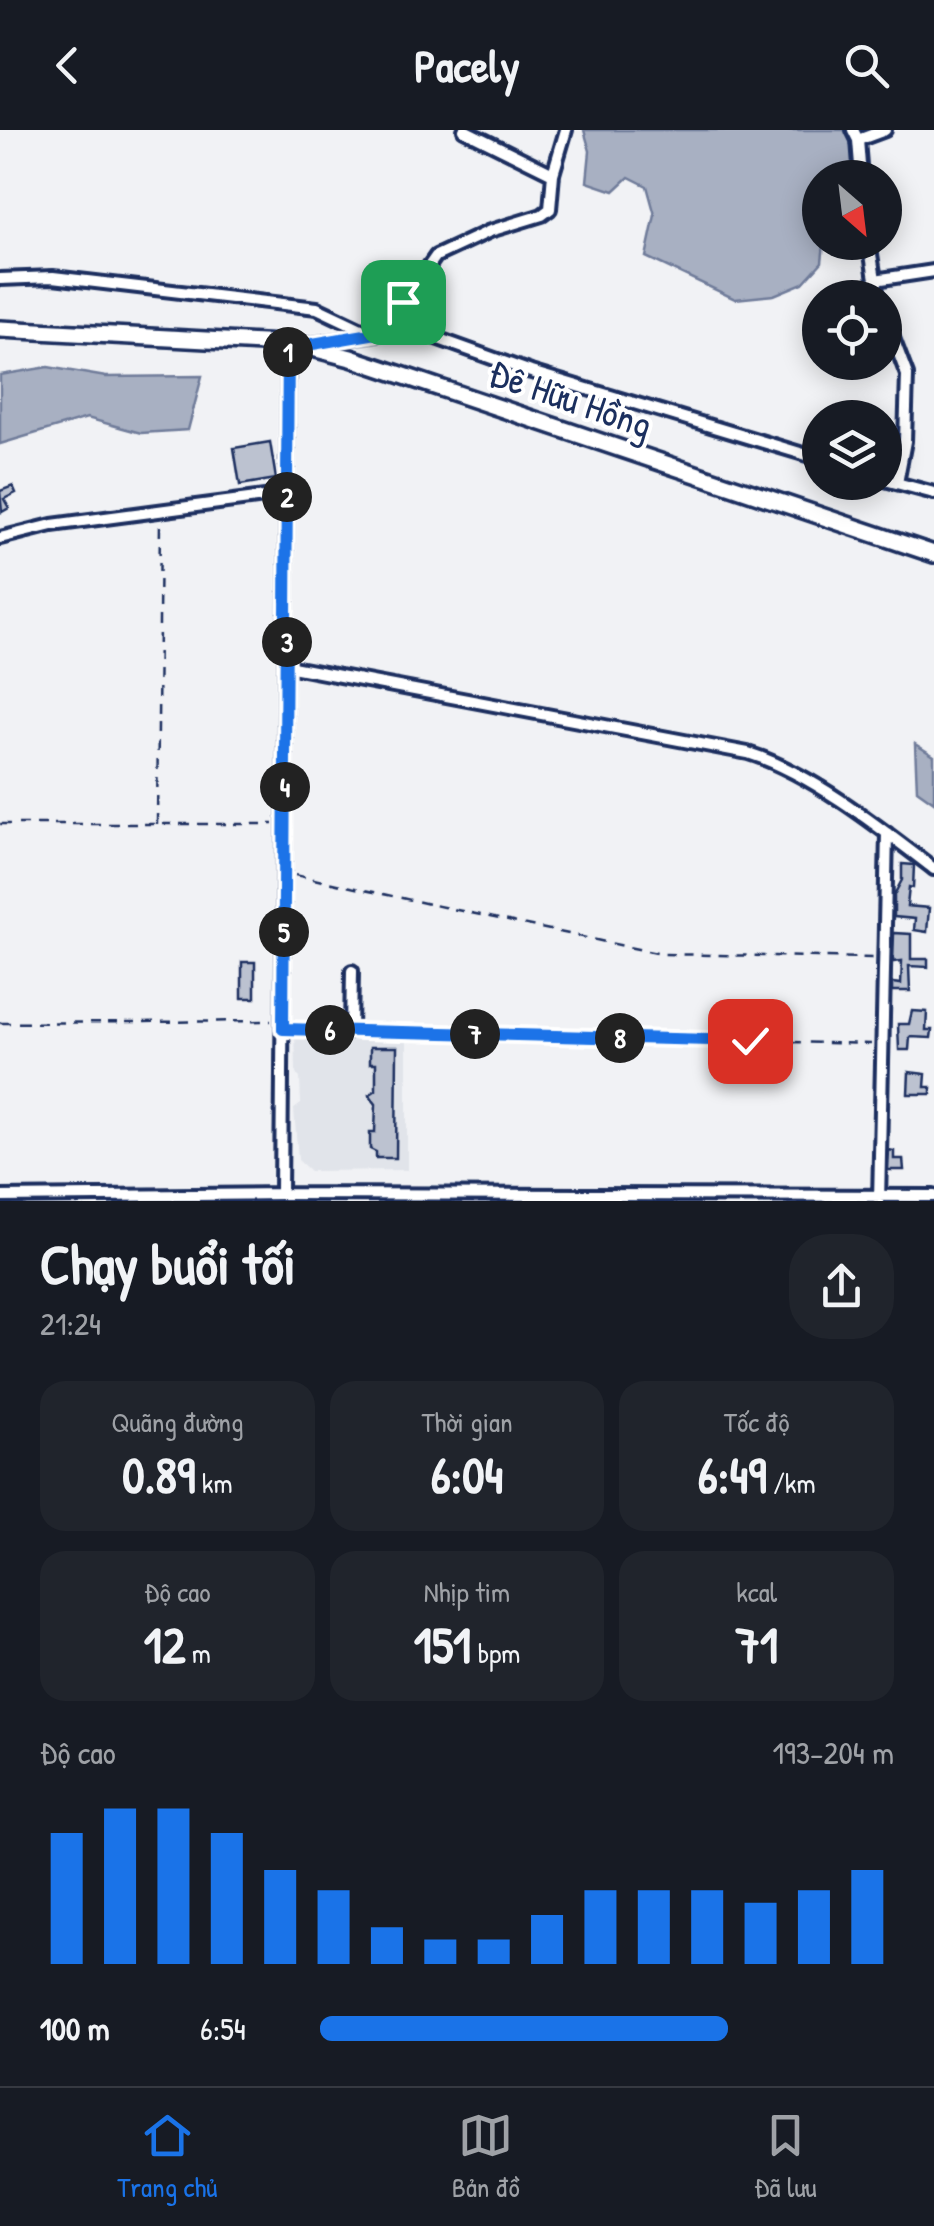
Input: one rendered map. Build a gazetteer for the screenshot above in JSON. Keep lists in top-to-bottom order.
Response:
{
  "streets": {
    "main road": ["Đê Hữu Hồng"]
  },
  "north": "bottom right",
  "page": {
    "header": "Pacely",
    "pins": [
      "1",
      "2",
      "3",
      "4",
      "5",
      "6",
      "7",
      "8"
    ],
    "heading": ["Chạy buổi tối", "21:24"],
    "stats": [
      ["Quãng đường", "0.89 km"],
      ["Thời gian", "6:04"],
      ["Tốc độ", "6:49 /km"],
      ["Độ cao", "12 m"],
      ["Nhịp tim", "151 bpm"],
      ["kcal", "71"]
    ],
    "chart": ["Độ cao", "193–204 m"],
    "list": [
      {
        "name": "100 m",
        "note": "6:54"
      }
    ],
    "tabs": ["Trang chủ", "Bản đồ", "Đã lưu"]
  }
}
